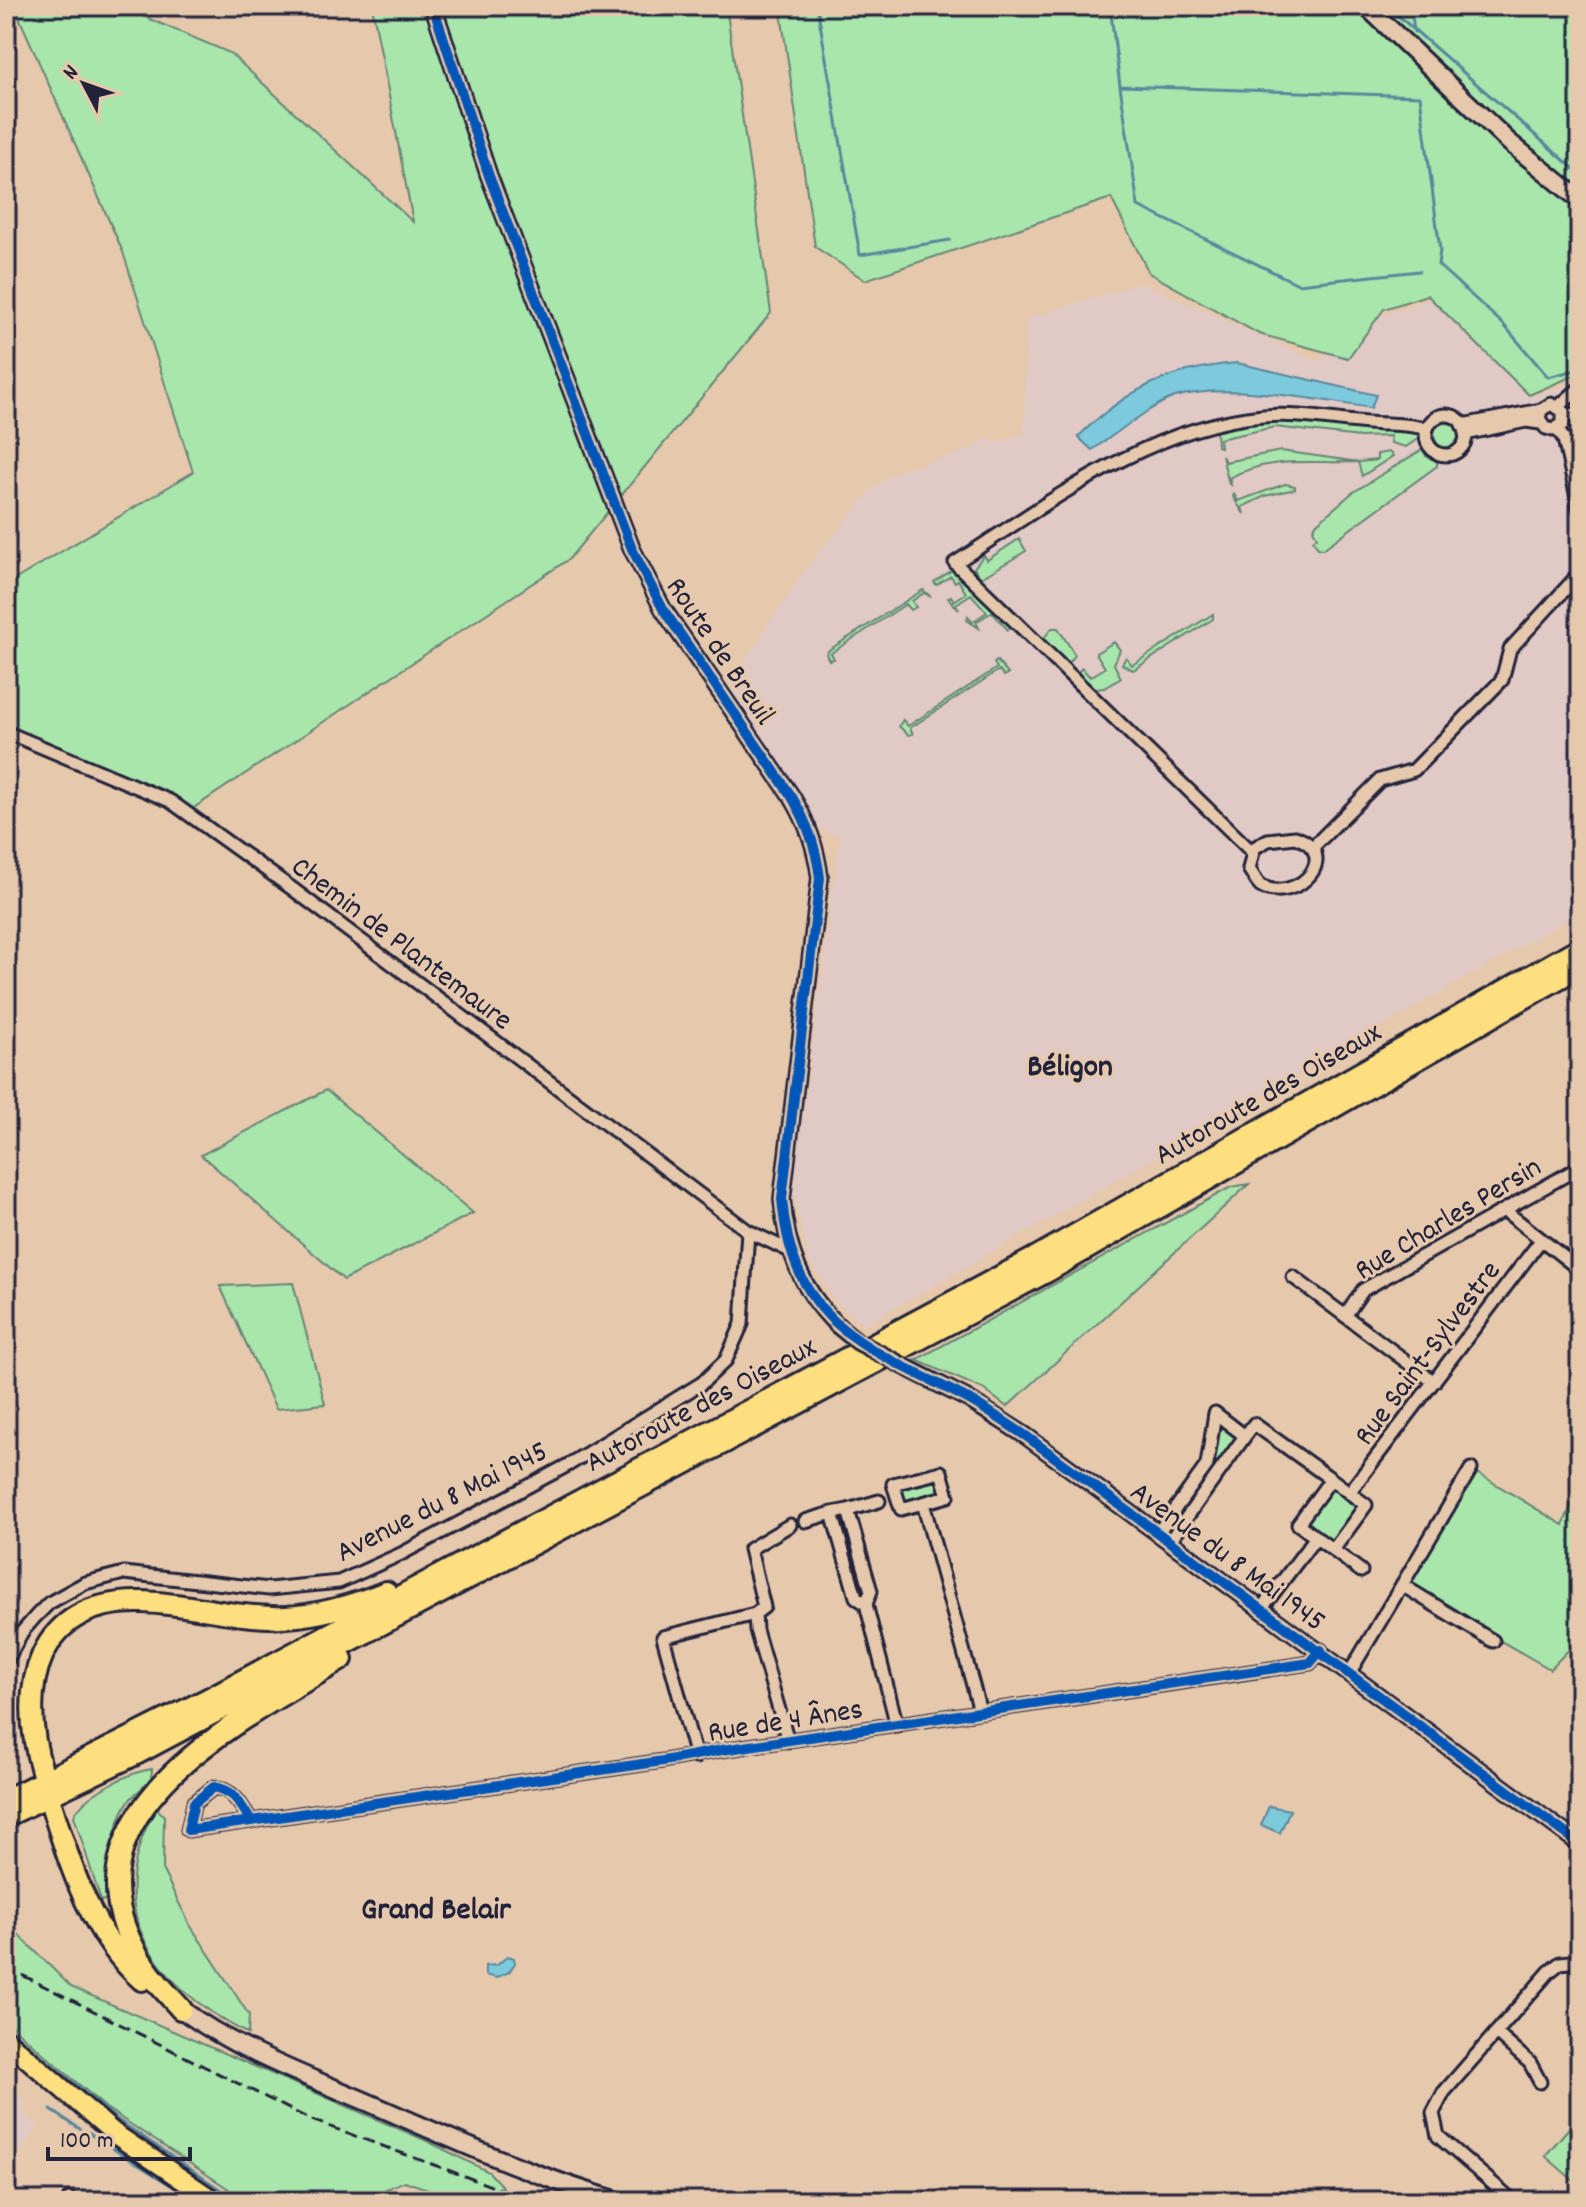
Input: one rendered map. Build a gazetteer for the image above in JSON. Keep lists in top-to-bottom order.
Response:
{
  "streets": {
    "highway": ["Autoroute des Oiseaux"],
    "street": [
      "Route de Breuil",
      "Chemin de Plantemaure",
      "Rue Charles Persin",
      "Rue Saint-Sylvestre",
      "Avenue du 8 Mai 1945",
      "Rue de 4 Ânes"
    ]
  },
  "crossings": [
    ["Route de Breuil", "Avenue du 8 Mai 1945"],
    ["Chemin de Plantemaure", "Avenue du 8 Mai 1945"],
    ["Avenue du 8 Mai 1945", "Rue de 4 Ânes"]
  ],
  "districts": ["Béligon", "Grand Belair"],
  "scale_bar": "100 m",
  "north": "top left"
}
